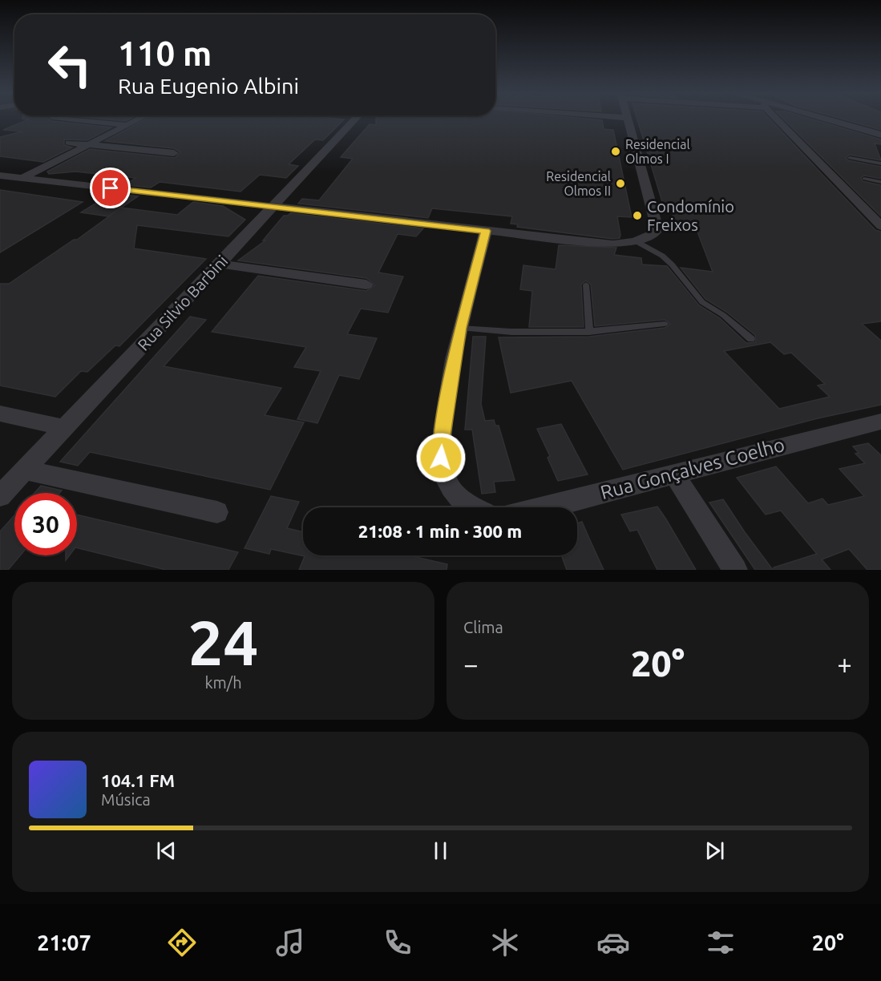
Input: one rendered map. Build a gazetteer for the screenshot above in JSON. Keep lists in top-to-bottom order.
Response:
{
  "streets": {
    "street": ["Rua Silvio Barbini", "Rua Gonçalves Coelho"]
  },
  "places": ["Residencial Olmos I", "Residencial Olmos II", "Condomínio Freixos"],
  "page": {
    "turn": ["110 m", "Rua Eugenio Albini"],
    "limit": "30",
    "trip": "21:08 · 1 min · 300 m",
    "tile": [
      ["24", "km/h"],
      "Clima"
    ],
    "heat": ["−", "20°", "+"],
    "song": ["104.1 FM", "Música"],
    "tabs": ["21:07", "20°"]
  }
}
